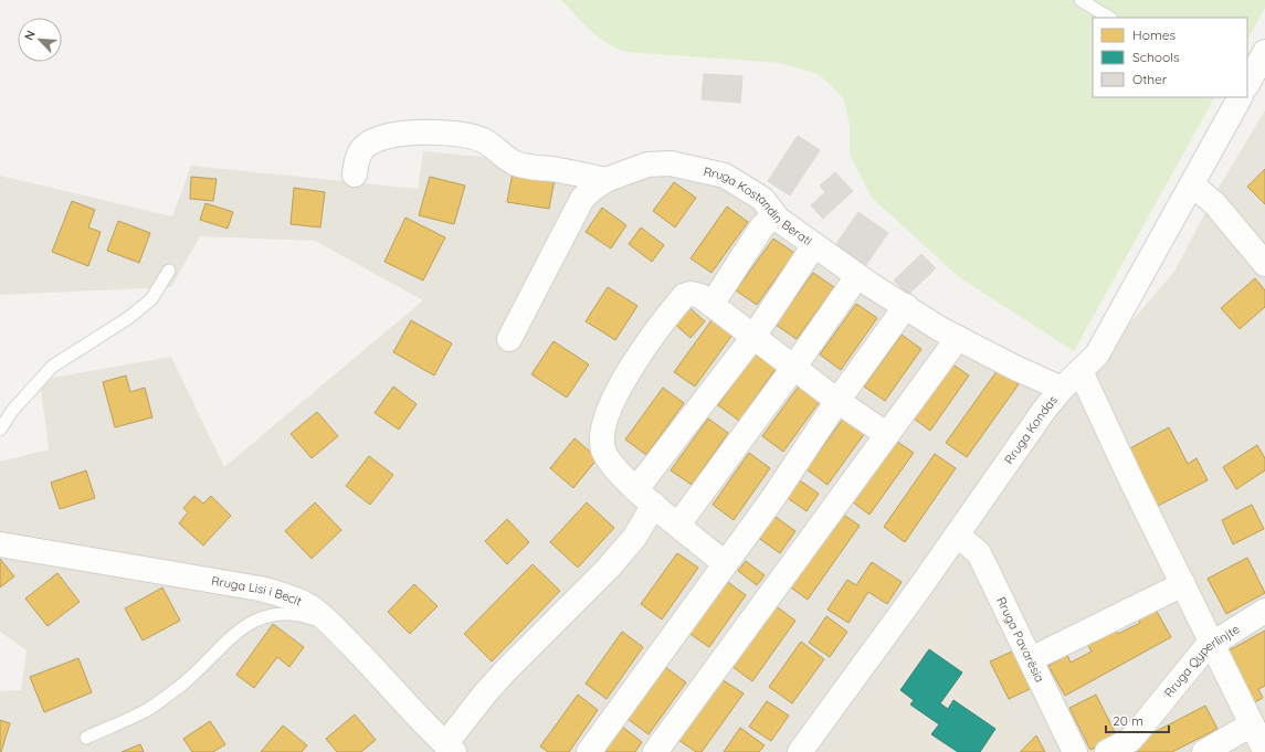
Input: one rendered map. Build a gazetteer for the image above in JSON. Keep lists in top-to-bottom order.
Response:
{
  "streets": {
    "street": [
      "Rruga Kostandin Berati",
      "Rruga Kondas",
      "Rruga Lisi i Becit",
      "Rruga Pavarësia",
      "Rruga Qyperlinjte"
    ]
  },
  "crossings": [
    ["Rruga Kostandin Berati", "Rruga Kondas"],
    ["Rruga Kondas", "Rruga Pavarësia"]
  ],
  "legend": ["Homes", "Schools", "Other"],
  "scale_bar": "20 m",
  "north": "top left"
}
